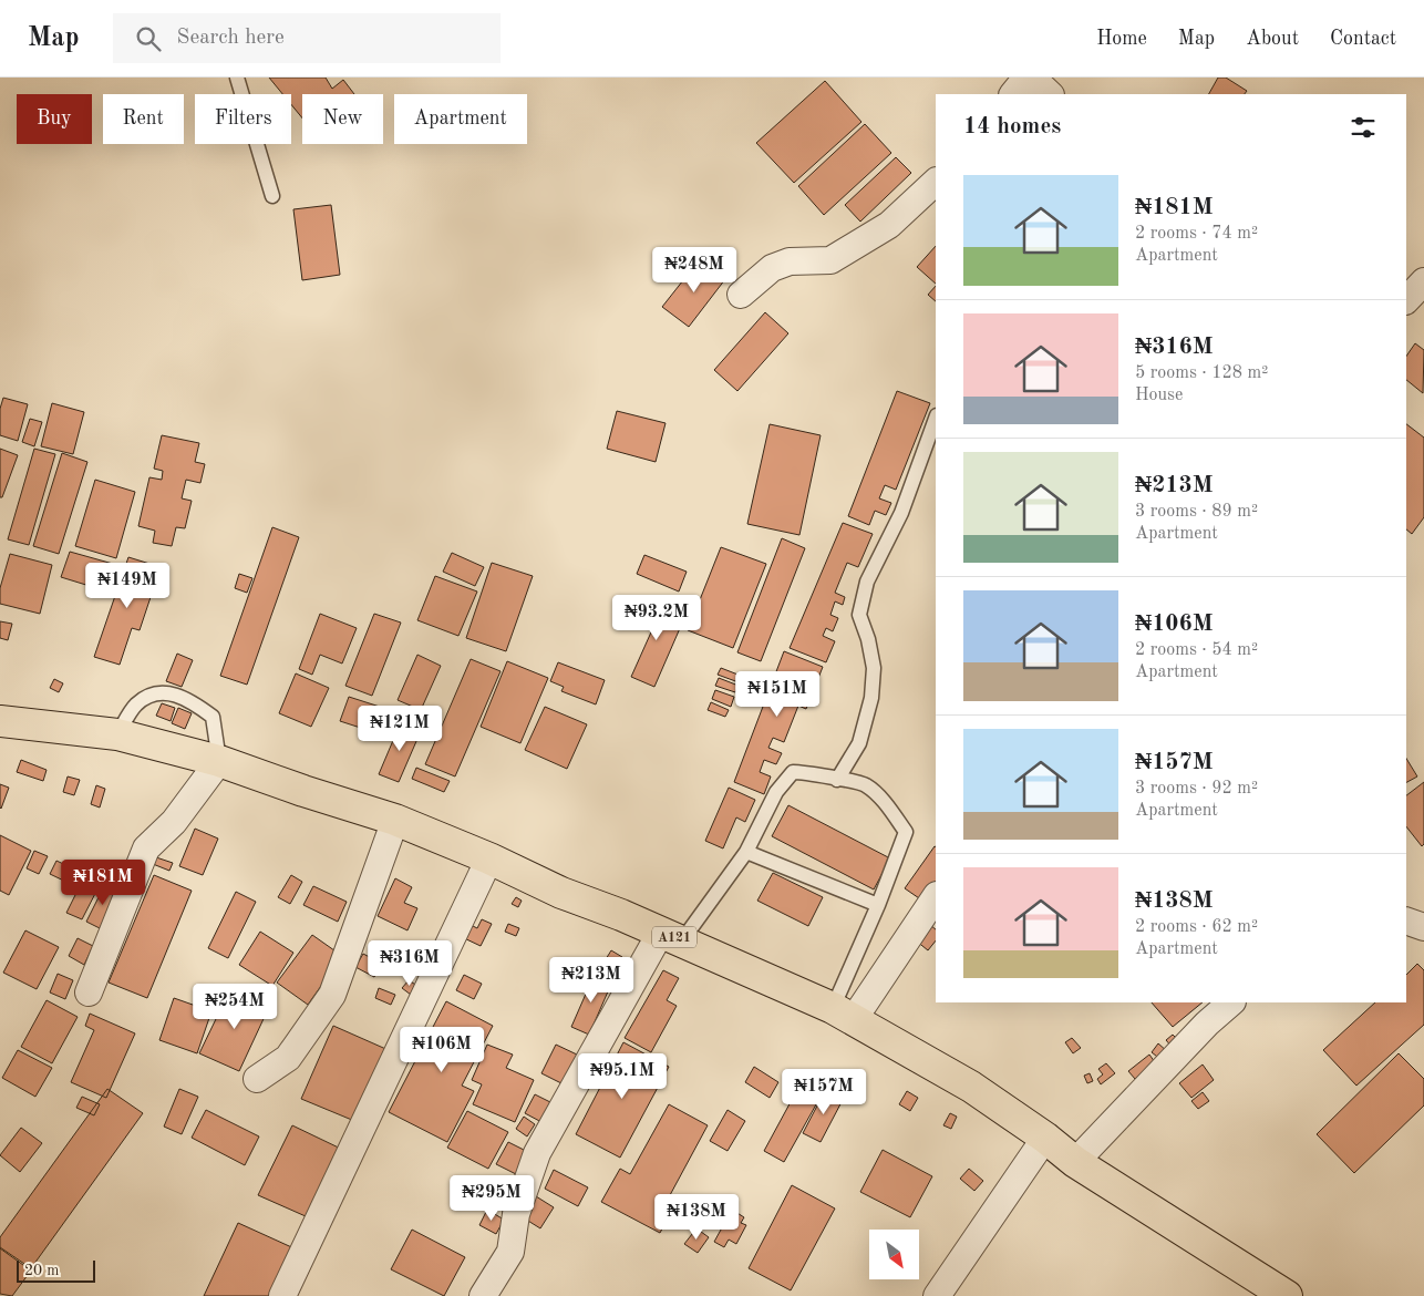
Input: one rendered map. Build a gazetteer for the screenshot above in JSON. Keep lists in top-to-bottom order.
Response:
{
  "streets": {
    "main road": ["A121"]
  },
  "scale_bar": "20 m",
  "north": "bottom right",
  "page": {
    "header": "Map",
    "search": "Search here",
    "nav": [
      "Home",
      "Map",
      "About",
      "Contact"
    ],
    "chip": [
      "Buy",
      "Rent",
      "Filters",
      "New",
      "Apartment"
    ],
    "heading": "14 homes",
    "list": [
      {
        "name": "₦181M",
        "note": "2 rooms · 74 m² · Apartment"
      },
      {
        "name": "₦316M",
        "note": "5 rooms · 128 m² · House"
      },
      {
        "name": "₦213M",
        "note": "3 rooms · 89 m² · Apartment"
      },
      {
        "name": "₦106M",
        "note": "2 rooms · 54 m² · Apartment"
      },
      {
        "name": "₦157M",
        "note": "3 rooms · 92 m² · Apartment"
      },
      {
        "name": "₦138M",
        "note": "2 rooms · 62 m² · Apartment"
      }
    ],
    "price": [
      "₦248M",
      "₦149M",
      "₦93.2M",
      "₦151M",
      "₦121M",
      "₦181M",
      "₦316M",
      "₦213M",
      "₦254M",
      "₦106M",
      "₦95.1M",
      "₦157M",
      "₦295M",
      "₦138M"
    ],
    "scale": "20 m"
  }
}
